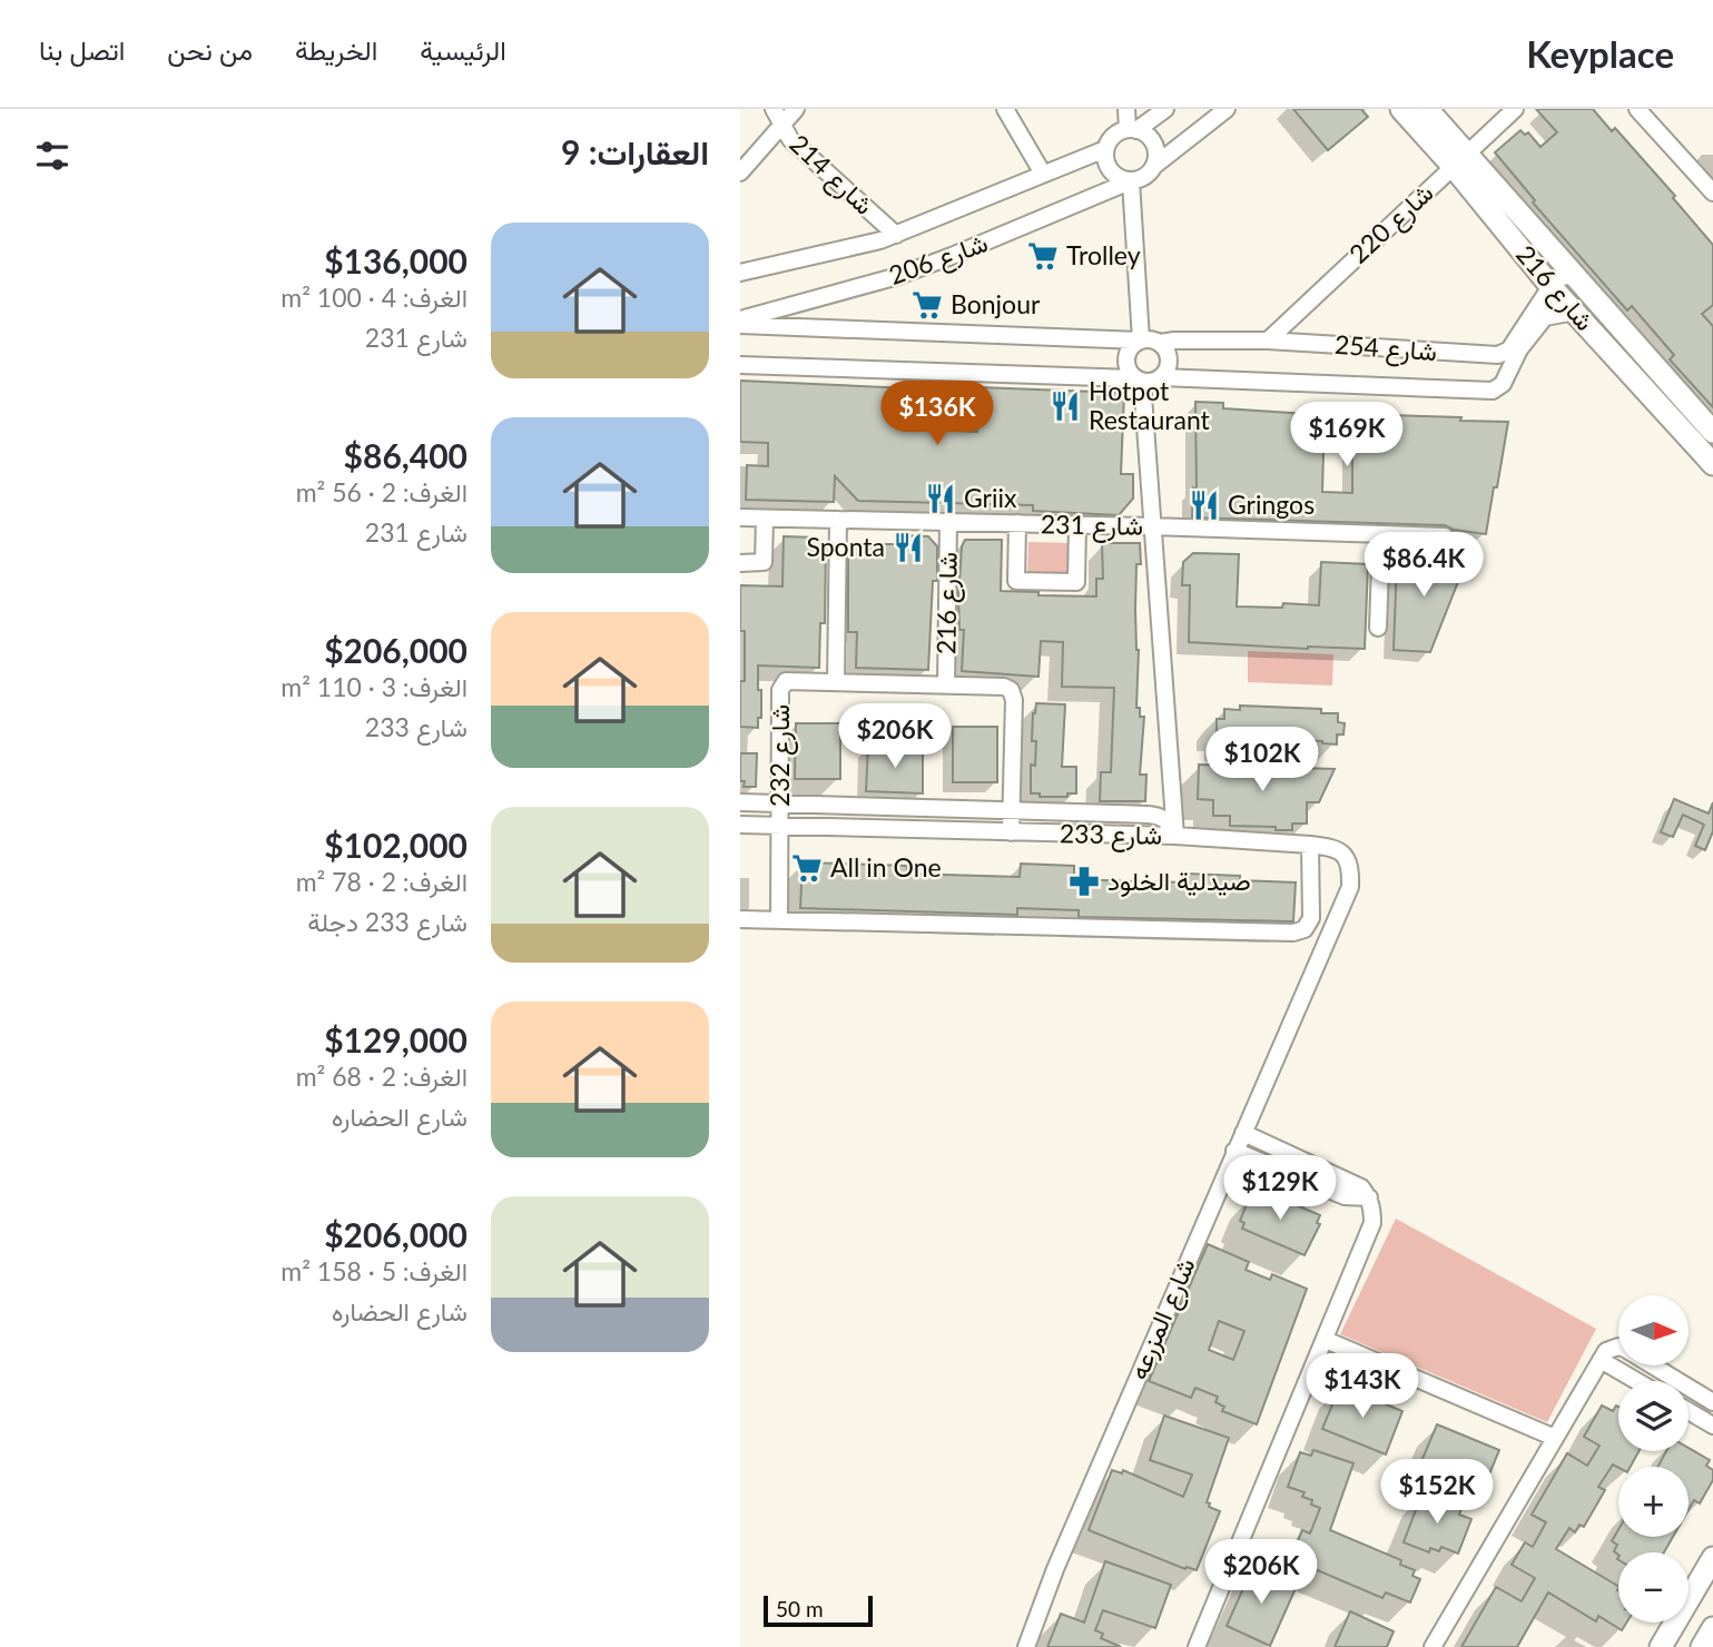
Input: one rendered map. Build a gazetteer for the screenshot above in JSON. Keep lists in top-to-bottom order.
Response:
{
  "streets": {
    "main road": ["شارع 216"],
    "street": [
      "شارع 214",
      "شارع 220",
      "شارع 206",
      "شارع 254",
      "شارع 231",
      "شارع 232",
      "شارع 233",
      "شارع المزرعه"
    ]
  },
  "crossings": [
    ["شارع 214", "شارع 206"],
    ["شارع 220", "شارع 216"],
    ["شارع 220", "شارع 254"],
    ["شارع 216", "شارع 254"],
    ["شارع 216", "شارع 231"],
    ["شارع 216", "شارع 232"],
    ["شارع 232", "شارع 233"]
  ],
  "places": {
    "supermarket": ["Trolley", "Bonjour", "All in One"],
    "restaurant": [
      "Hotpot Restaurant",
      "Griix",
      "Gringos",
      "Sponta"
    ],
    "pharmacy": ["صيدلية الخلود"]
  },
  "scale_bar": "50 m",
  "north": "right",
  "page": {
    "header": "Keyplace",
    "nav": [
      "الرئيسية",
      "الخريطة",
      "من نحن",
      "اتصل بنا"
    ],
    "heading": "العقارات: 9",
    "list": [
      {
        "name": "$136,000",
        "note": "الغرف: 4 · 100 m² · شارع 231"
      },
      {
        "name": "$86,400",
        "note": "الغرف: 2 · 56 m² · شارع 231"
      },
      {
        "name": "$206,000",
        "note": "الغرف: 3 · 110 m² · شارع 233"
      },
      {
        "name": "$102,000",
        "note": "الغرف: 2 · 78 m² · شارع 233 دجلة"
      },
      {
        "name": "$129,000",
        "note": "الغرف: 2 · 68 m² · شارع الحضاره"
      },
      {
        "name": "$206,000",
        "note": "الغرف: 5 · 158 m² · شارع الحضاره"
      }
    ],
    "price": [
      "$136K",
      "$169K",
      "$86.4K",
      "$206K",
      "$102K",
      "$129K",
      "$143K",
      "$152K",
      "$206K"
    ],
    "map_buttons": ["+", "−"],
    "scale": "50 m"
  }
}
